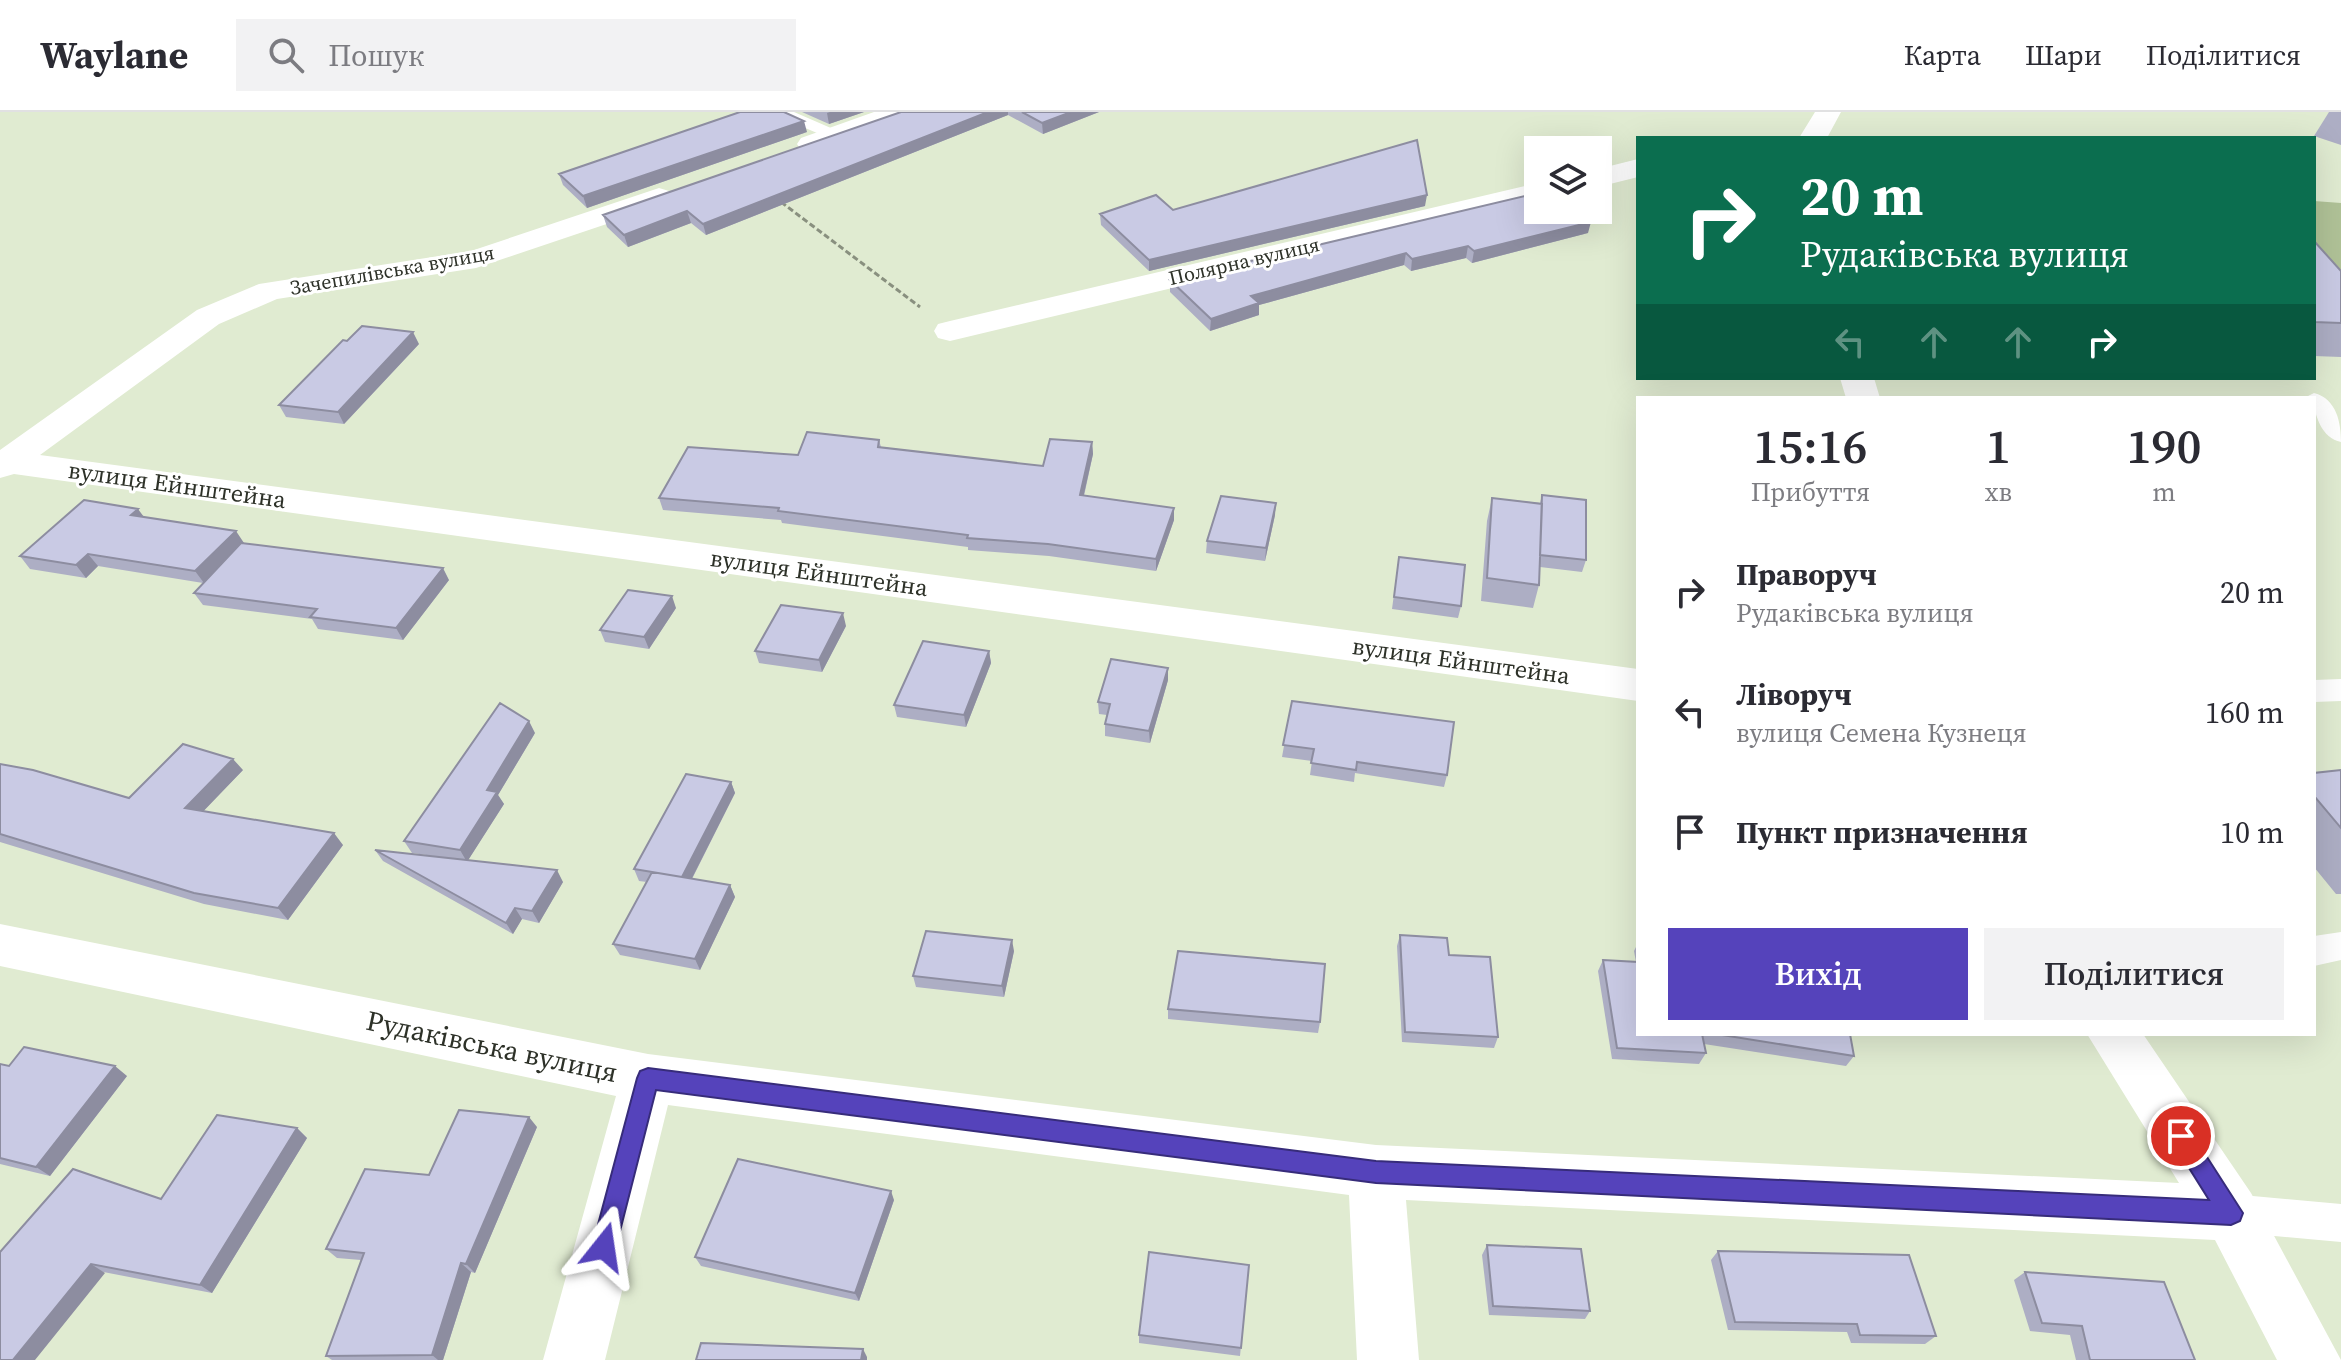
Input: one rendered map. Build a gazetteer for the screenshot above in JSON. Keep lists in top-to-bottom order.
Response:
{
  "streets": {
    "street": [
      "Полярна вулиця",
      "Зачепилівська вулиця",
      "вулиця Ейнштейна",
      "Рудаківська вулиця"
    ]
  },
  "crossings": [
    ["Зачепилівська вулиця", "вулиця Ейнштейна"]
  ],
  "page": {
    "header": "Waylane",
    "search": "Пошук",
    "nav": ["Карта", "Шари", "Поділитися"],
    "turn": ["20 m", "Рудаківська вулиця"],
    "eta": [
      "15:16",
      "Прибуття",
      "1",
      "хв",
      "190",
      "m"
    ],
    "list": [
      {
        "name": "Праворуч",
        "note": "Рудаківська вулиця",
        "value": "20 m"
      },
      {
        "name": "Ліворуч",
        "note": "вулиця Семена Кузнеця",
        "value": "160 m"
      },
      {
        "name": "Пункт призначення",
        "value": "10 m"
      }
    ],
    "buttons": ["Вихід", "Поділитися"]
  }
}
